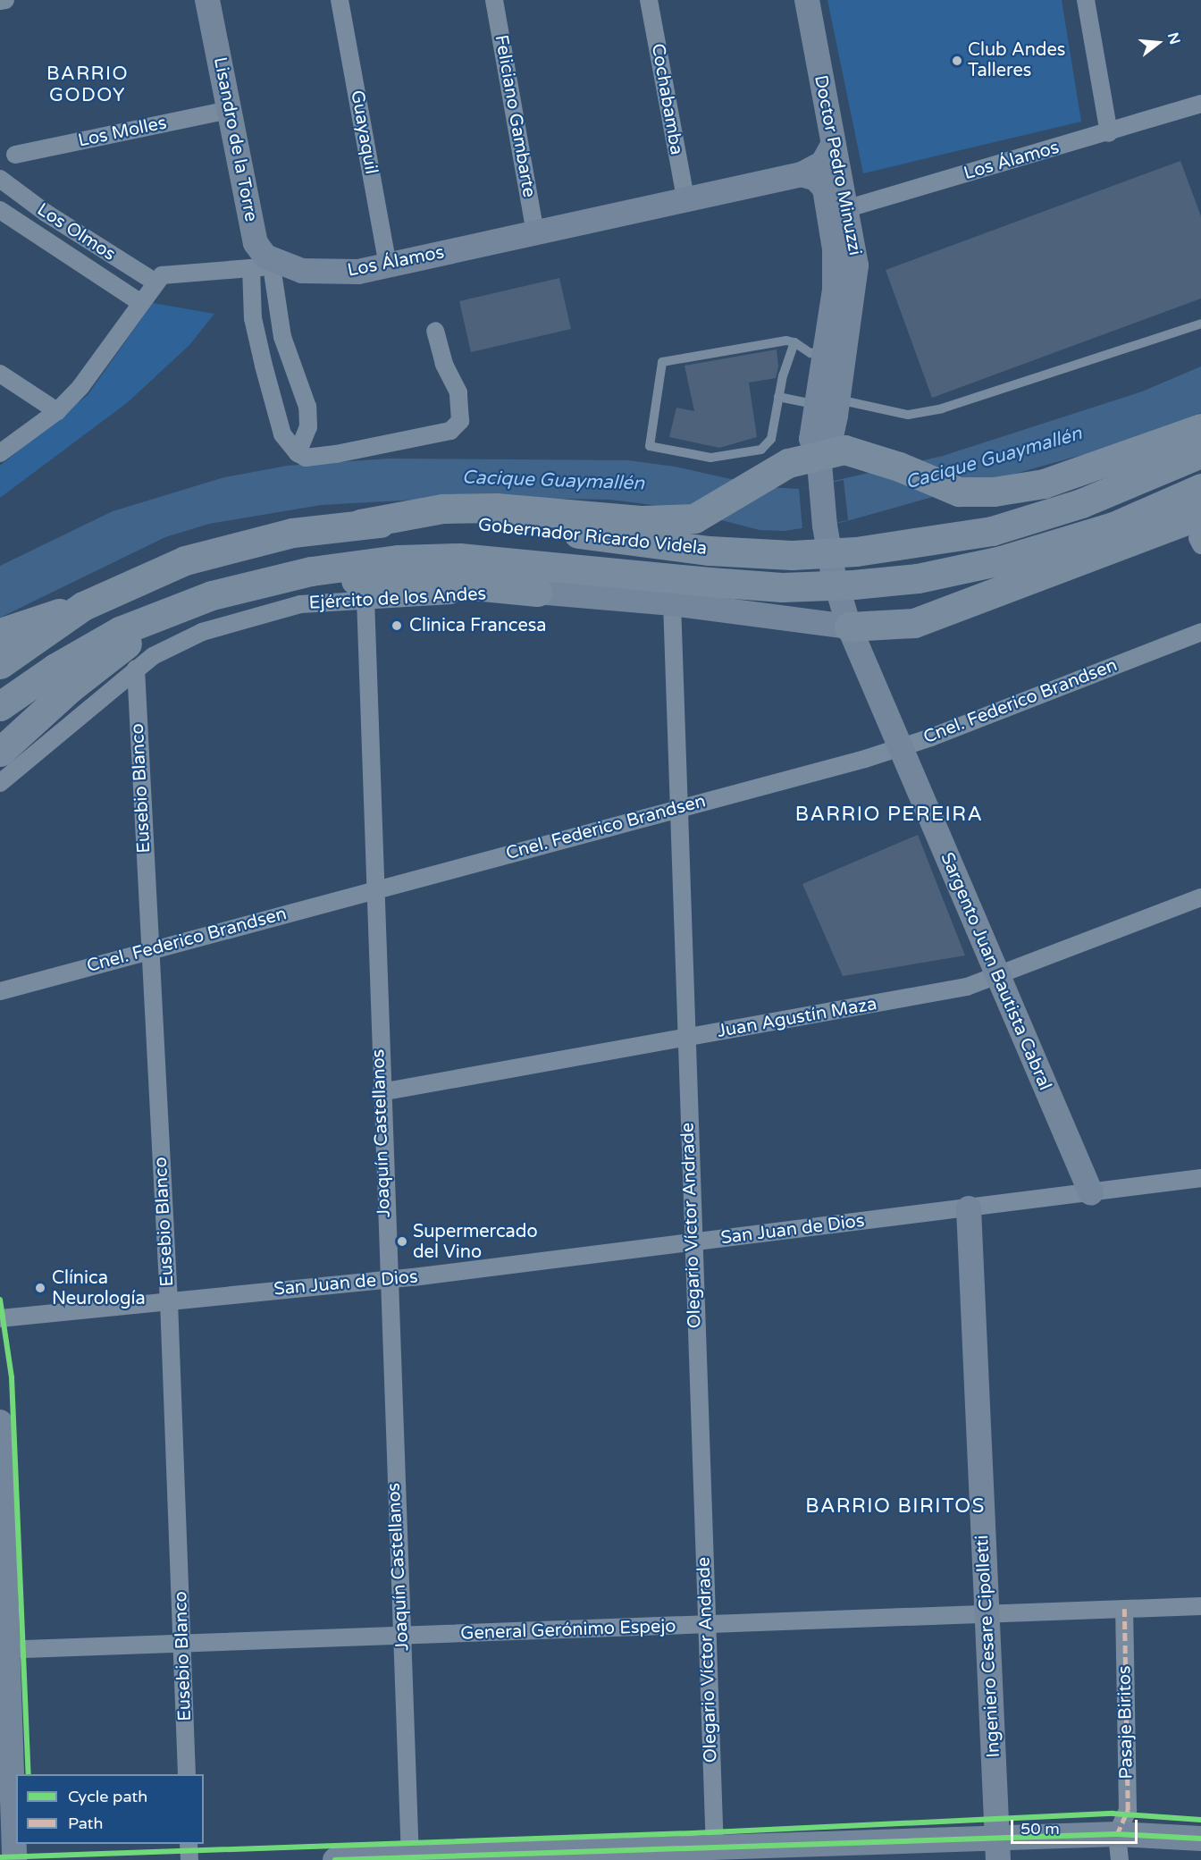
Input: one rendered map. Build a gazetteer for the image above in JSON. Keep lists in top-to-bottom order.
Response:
{
  "streets": {
    "highway": ["Gobernador Ricardo Videla"],
    "street": [
      "Cochabamba",
      "Feliciano Gambarte",
      "Los Molles",
      "Guayaquil",
      "Lisandro de la Torre",
      "Los Álamos",
      "Doctor Pedro Minuzzi",
      "Los Olmos",
      "Ejército de los Andes",
      "Cnel. Federico Brandsen",
      "Eusebio Blanco",
      "Sargento Juan Bautista Cabral",
      "Juan Agustín Maza",
      "Joaquín Castellanos",
      "Olegario Víctor Andrade",
      "San Juan de Dios",
      "General Gerónimo Espejo",
      "Ingeniero Cesare Cipolletti",
      "Pasaje Biritos"
    ]
  },
  "crossings": [
    ["Cochabamba", "Los Álamos"],
    ["Feliciano Gambarte", "Los Álamos"],
    ["Los Molles", "Lisandro de la Torre"],
    ["Guayaquil", "Los Álamos"],
    ["Lisandro de la Torre", "Los Álamos"],
    ["Los Álamos", "Doctor Pedro Minuzzi"],
    ["Los Álamos", "Los Olmos"],
    ["Doctor Pedro Minuzzi", "Sargento Juan Bautista Cabral"],
    ["Ejército de los Andes", "Eusebio Blanco"],
    ["Ejército de los Andes", "Sargento Juan Bautista Cabral"],
    ["Ejército de los Andes", "Joaquín Castellanos"],
    ["Ejército de los Andes", "Olegario Víctor Andrade"],
    ["Cnel. Federico Brandsen", "Eusebio Blanco"],
    ["Cnel. Federico Brandsen", "Sargento Juan Bautista Cabral"],
    ["Cnel. Federico Brandsen", "Joaquín Castellanos"],
    ["Cnel. Federico Brandsen", "Olegario Víctor Andrade"],
    ["Eusebio Blanco", "San Juan de Dios"],
    ["Eusebio Blanco", "General Gerónimo Espejo"],
    ["Sargento Juan Bautista Cabral", "Juan Agustín Maza"],
    ["Sargento Juan Bautista Cabral", "San Juan de Dios"],
    ["Juan Agustín Maza", "Joaquín Castellanos"],
    ["Juan Agustín Maza", "Olegario Víctor Andrade"],
    ["Joaquín Castellanos", "San Juan de Dios"],
    ["Joaquín Castellanos", "General Gerónimo Espejo"],
    ["Olegario Víctor Andrade", "San Juan de Dios"],
    ["Olegario Víctor Andrade", "General Gerónimo Espejo"],
    ["San Juan de Dios", "Ingeniero Cesare Cipolletti"],
    ["General Gerónimo Espejo", "Ingeniero Cesare Cipolletti"],
    ["General Gerónimo Espejo", "Pasaje Biritos"]
  ],
  "districts": ["BARRIO GODOY", "BARRIO PEREIRA", "BARRIO BIRITOS"],
  "water": ["Cacique Guaymallén"],
  "places": [
    "Club Andes Talleres",
    "Clinica Francesa",
    "Supermercado del Vino",
    "Clínica Neurología"
  ],
  "legend": ["Cycle path", "Path"],
  "scale_bar": "50 m",
  "north": "right"
}
